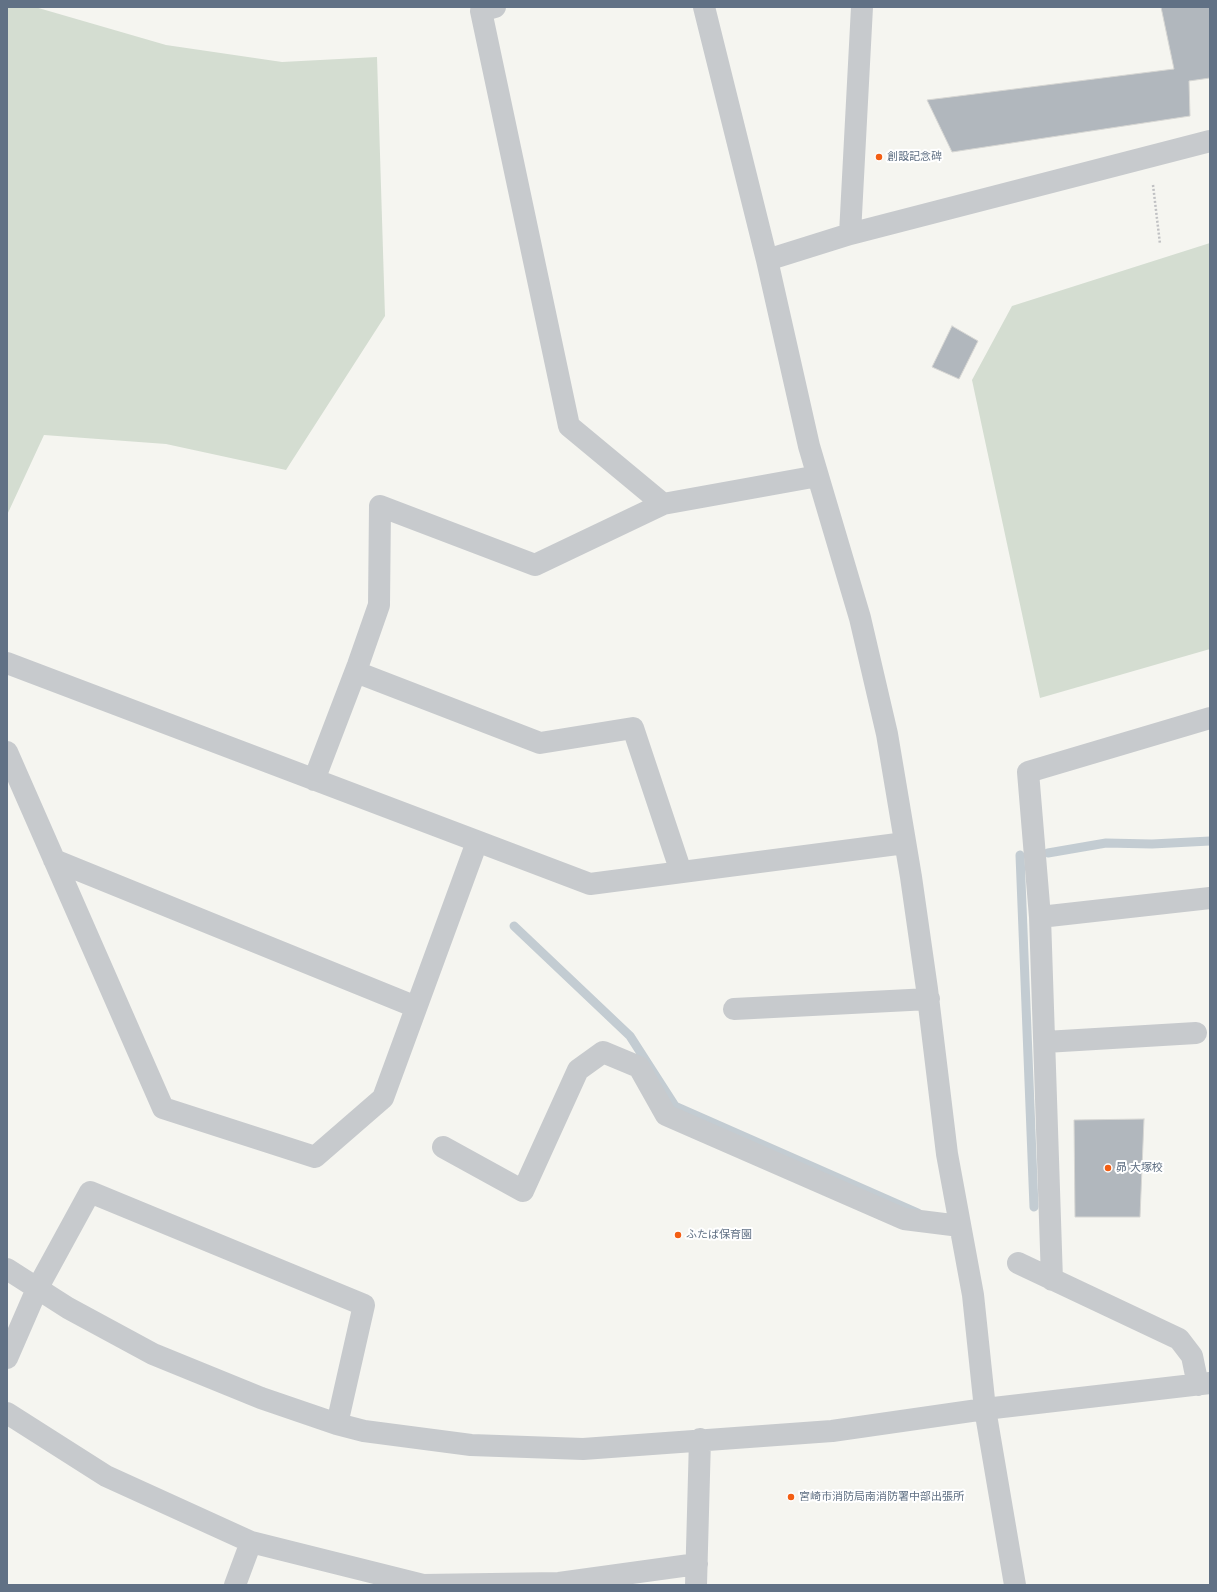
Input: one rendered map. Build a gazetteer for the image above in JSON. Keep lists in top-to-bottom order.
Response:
{
  "places": [
    "創設記念碑",
    "昴 大塚校",
    "ふたば保育園",
    "宮崎市消防局南消防署中部出張所"
  ]
}
